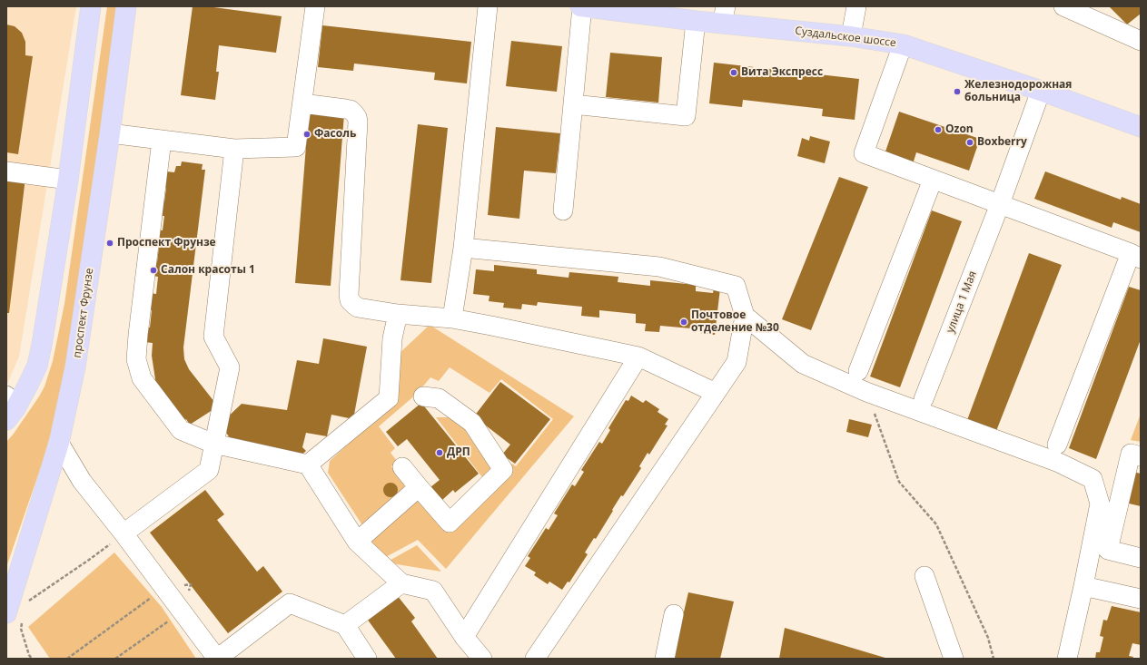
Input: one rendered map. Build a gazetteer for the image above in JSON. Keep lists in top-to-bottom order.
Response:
{
  "streets": {
    "main road": ["Суздальское шоссе", "проспект Фрунзе"],
    "street": ["улица 1 Мая"]
  },
  "crossings": [
    ["Суздальское шоссе", "улица 1 Мая"]
  ],
  "places": [
    "Вита Экспресс",
    "Железнодорожная больница",
    "Ozon",
    "Фасоль",
    "Boxberry",
    "Проспект Фрунзе",
    "Салон красоты 1",
    "Почтовое отделение №30",
    "ДРП"
  ]
}
